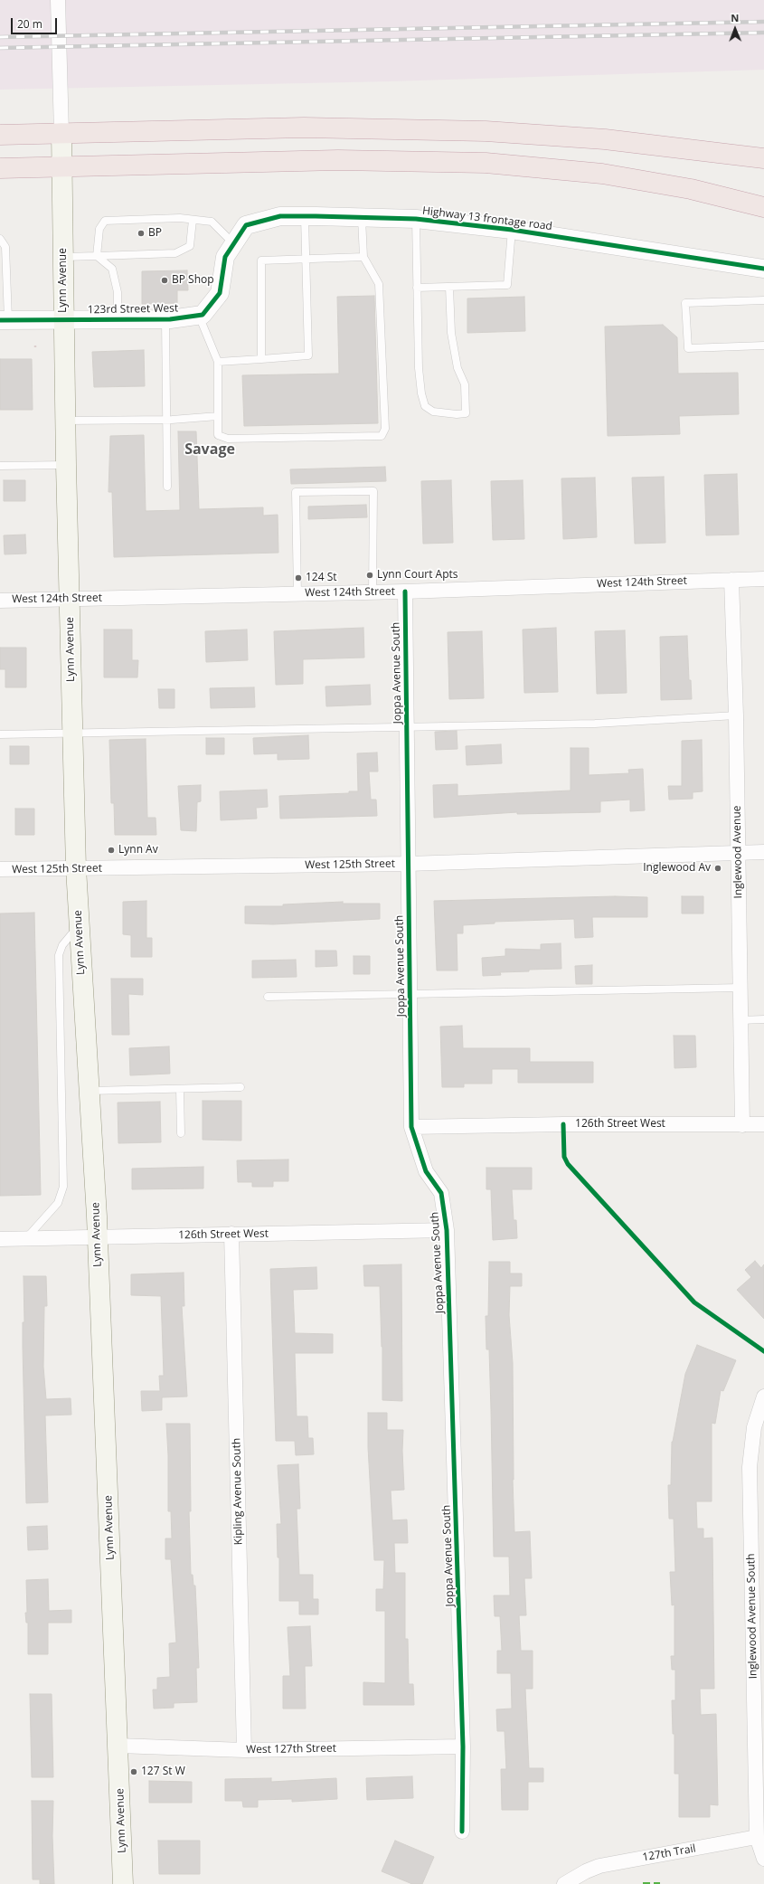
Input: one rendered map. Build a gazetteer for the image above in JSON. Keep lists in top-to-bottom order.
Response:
{
  "streets": {
    "main road": ["Lynn Avenue"],
    "street": [
      "Highway 13 frontage road",
      "123rd Street West",
      "West 124th Street",
      "Joppa Avenue South",
      "Inglewood Avenue",
      "West 125th Street",
      "126th Street West",
      "Kipling Avenue South",
      "Inglewood Avenue South",
      "West 127th Street",
      "127th Trail"
    ]
  },
  "crossings": [
    ["Lynn Avenue", "123rd Street West"],
    ["Lynn Avenue", "West 124th Street"],
    ["Lynn Avenue", "West 125th Street"],
    ["Lynn Avenue", "126th Street West"],
    ["Lynn Avenue", "West 127th Street"],
    ["West 124th Street", "Joppa Avenue South"],
    ["West 124th Street", "Inglewood Avenue"],
    ["Joppa Avenue South", "West 125th Street"],
    ["Joppa Avenue South", "126th Street West"],
    ["Joppa Avenue South", "West 127th Street"],
    ["Inglewood Avenue", "West 125th Street"],
    ["Inglewood Avenue", "126th Street West"],
    ["126th Street West", "Kipling Avenue South"],
    ["Kipling Avenue South", "West 127th Street"],
    ["Inglewood Avenue South", "127th Trail"]
  ],
  "districts": ["Savage"],
  "places": [
    "BP",
    "BP Shop",
    "Lynn Court Apts",
    "124 St",
    "Lynn Av",
    "Inglewood Av",
    "127 St W"
  ],
  "scale_bar": "20 m",
  "north": "top"
}
